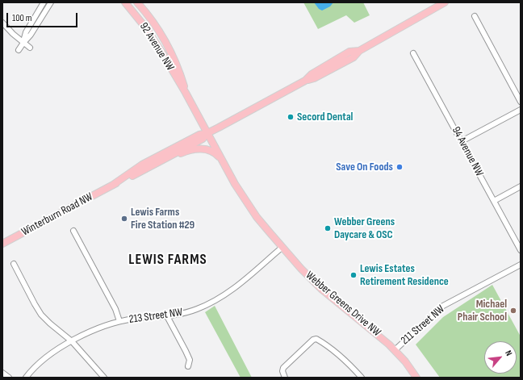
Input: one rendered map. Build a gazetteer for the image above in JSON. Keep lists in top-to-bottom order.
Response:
{
  "streets": {
    "main road": ["92 Avenue NW", "Winterburn Road NW", "Webber Greens Drive NW"],
    "street": ["94 Avenue NW", "213 Street NW", "211 Street NW"]
  },
  "crossings": [
    ["92 Avenue NW", "Winterburn Road NW"],
    ["92 Avenue NW", "Webber Greens Drive NW"],
    ["Winterburn Road NW", "Webber Greens Drive NW"],
    ["Webber Greens Drive NW", "213 Street NW"],
    ["Webber Greens Drive NW", "211 Street NW"]
  ],
  "districts": ["LEWIS FARMS"],
  "places": [
    "Secord Dental",
    "Save On Foods",
    "Lewis Farms Fire Station #29",
    "Webber Greens Daycare & OSC",
    "Lewis Estates Retirement Residence",
    "Michael Phair School"
  ],
  "scale_bar": "100 m",
  "north": "top right"
}
